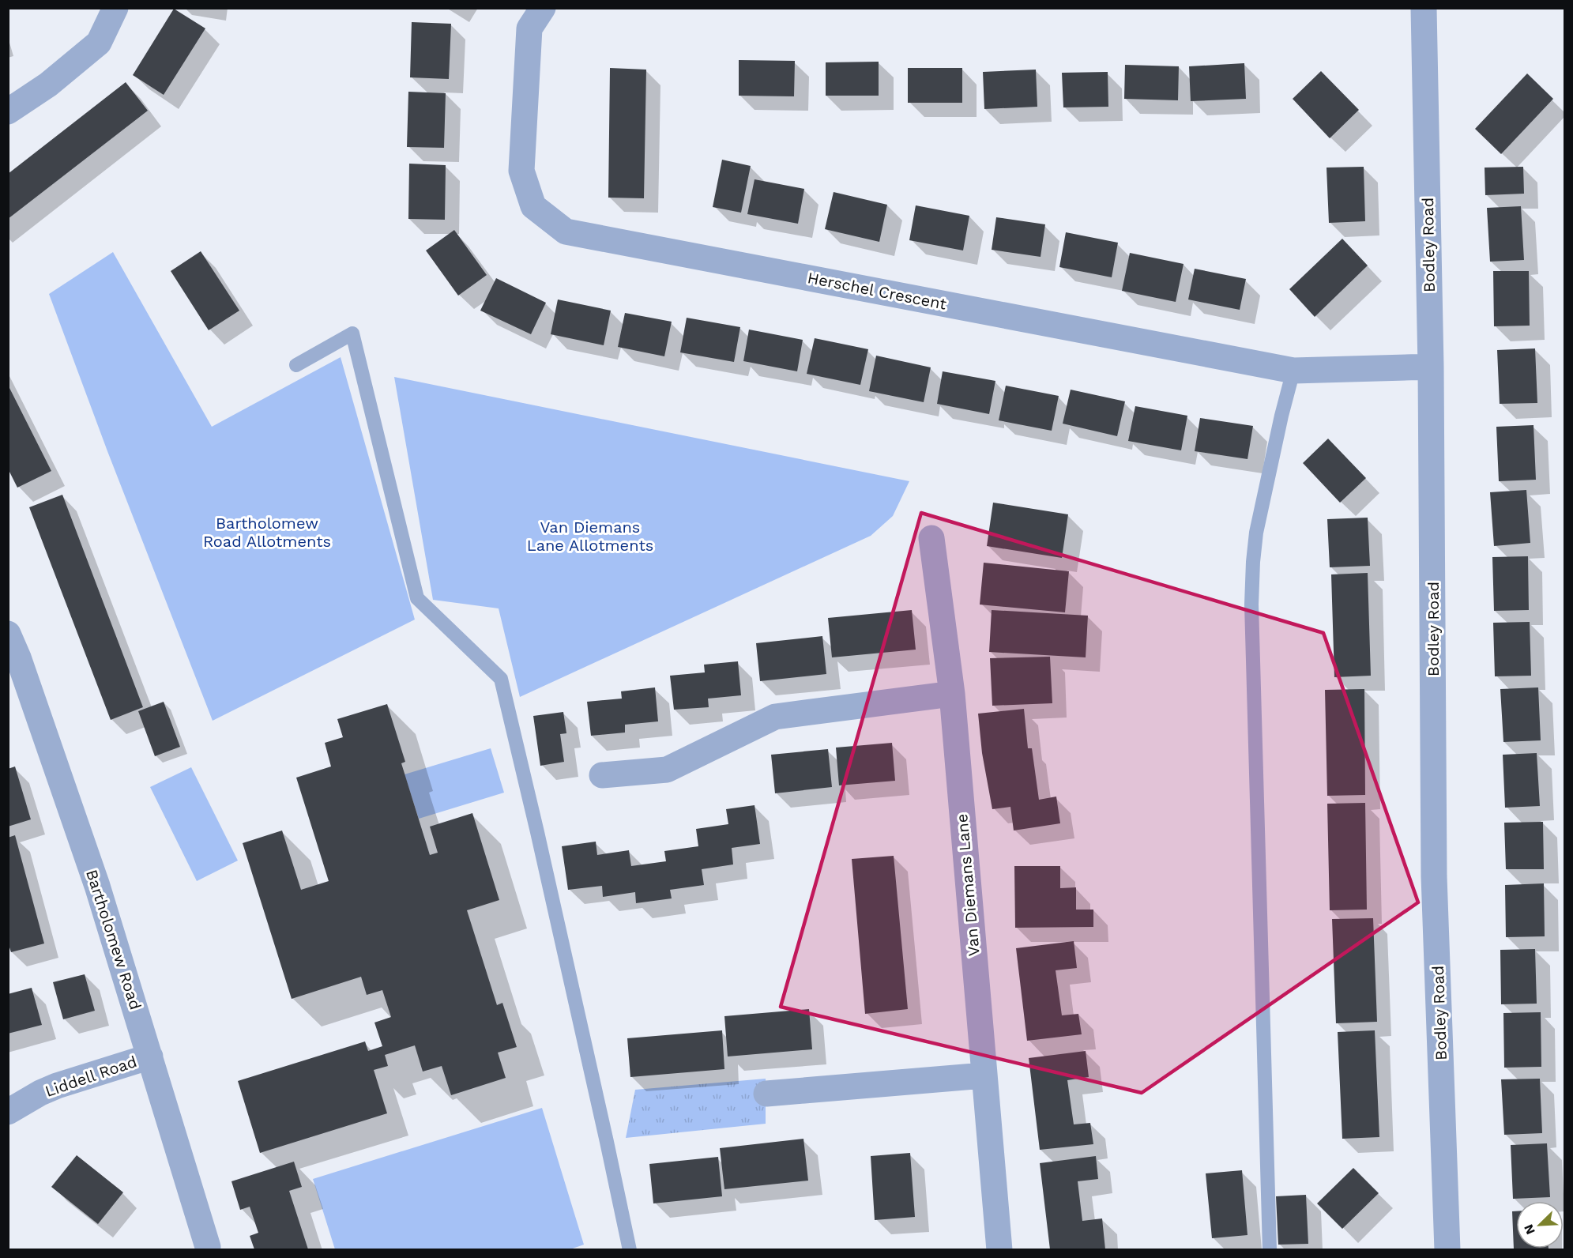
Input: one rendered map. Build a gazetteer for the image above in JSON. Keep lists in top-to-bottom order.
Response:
{
  "streets": {
    "street": [
      "Bodley Road",
      "Herschel Crescent",
      "Van Diemans Lane",
      "Bartholomew Road",
      "Liddell Road"
    ]
  },
  "crossings": [
    ["Bodley Road", "Herschel Crescent"],
    ["Bartholomew Road", "Liddell Road"]
  ],
  "parks": ["Bartholomew Road Allotments", "Van Diemans Lane Allotments"],
  "north": "bottom left"
}
